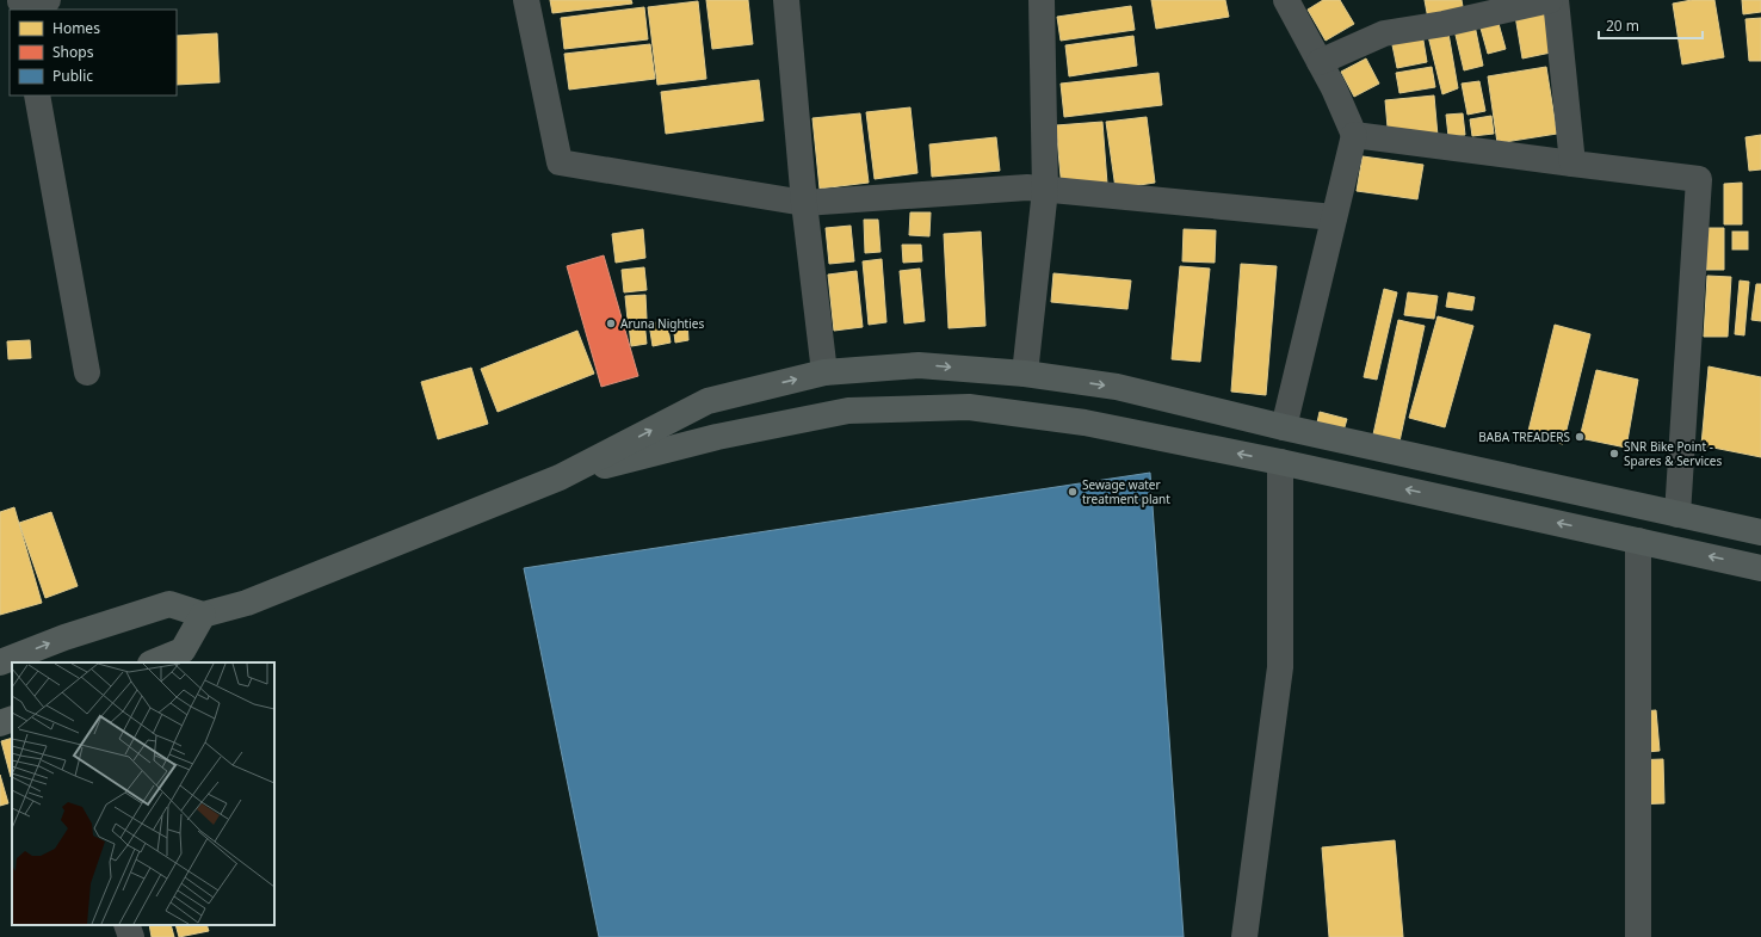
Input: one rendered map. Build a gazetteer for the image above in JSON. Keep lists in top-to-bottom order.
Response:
{
  "places": [
    "Aruna Nighties",
    "BABA TREADERS",
    "SNR Bike Point - Spares & Services",
    "Sewage water treatment plant"
  ],
  "legend": ["Homes", "Shops", "Public"],
  "scale_bar": "20 m"
}
